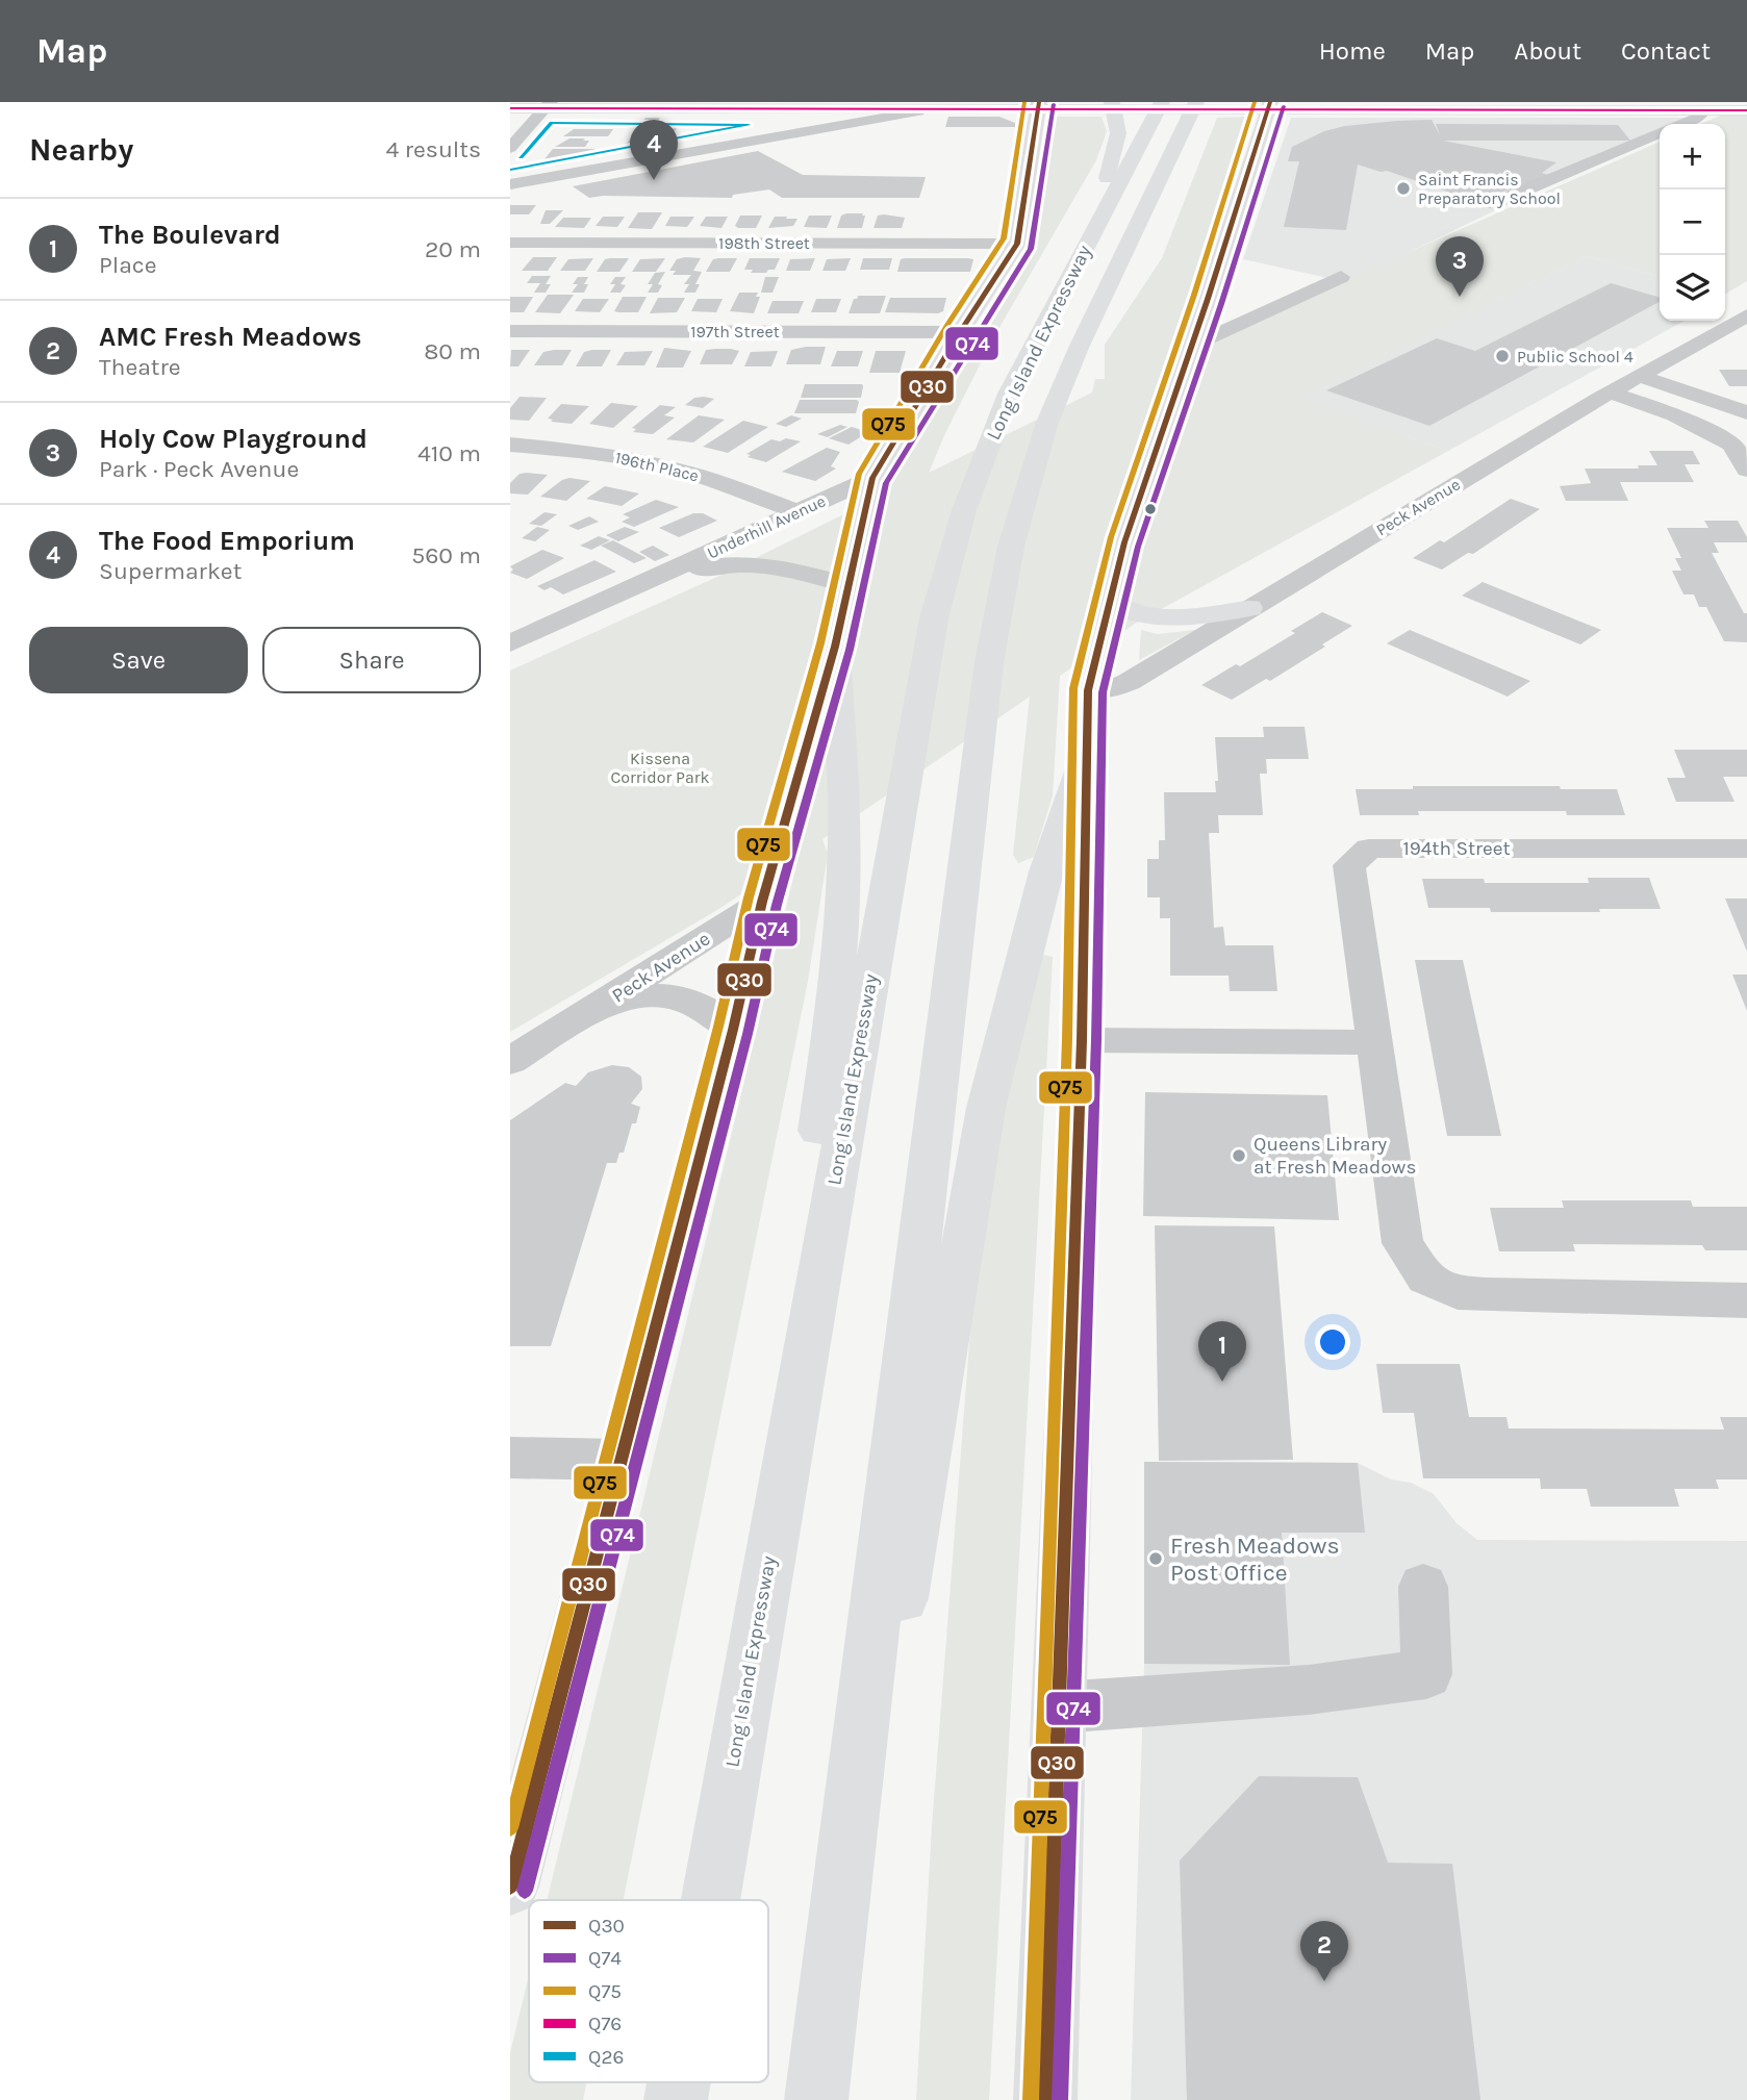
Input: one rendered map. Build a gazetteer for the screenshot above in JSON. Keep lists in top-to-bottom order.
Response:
{
  "streets": {
    "main road": ["Long Island Expressway"],
    "street": [
      "198th Street",
      "197th Street",
      "196th Place",
      "Peck Avenue",
      "Underhill Avenue",
      "194th Street"
    ]
  },
  "crossings": [
    ["196th Place", "Underhill Avenue"]
  ],
  "parks": ["Kissena Corridor Park"],
  "places": [
    "Saint Francis Preparatory School",
    "Public School 4",
    "Queens Library at Fresh Meadows",
    "Fresh Meadows Post Office"
  ],
  "lines": [
    "transit line Q30",
    "transit line Q75",
    "transit line Q74",
    "transit line Q76",
    "transit line Q26"
  ],
  "legend": [
    "Q30",
    "Q74",
    "Q75",
    "Q76",
    "Q26"
  ],
  "page": {
    "header": "Map",
    "nav": [
      "Home",
      "Map",
      "About",
      "Contact"
    ],
    "heading": ["Nearby", "4 results"],
    "pins": [
      "4",
      "3",
      "1",
      "2"
    ],
    "map_buttons": ["+", "−"],
    "list": [
      {
        "mark": "1",
        "name": "The Boulevard",
        "note": "Place",
        "value": "20 m"
      },
      {
        "mark": "2",
        "name": "AMC Fresh Meadows",
        "note": "Theatre",
        "value": "80 m"
      },
      {
        "mark": "3",
        "name": "Holy Cow Playground",
        "note": "Park · Peck Avenue",
        "value": "410 m"
      },
      {
        "mark": "4",
        "name": "The Food Emporium",
        "note": "Supermarket",
        "value": "560 m"
      }
    ],
    "buttons": ["Save", "Share"]
  }
}
